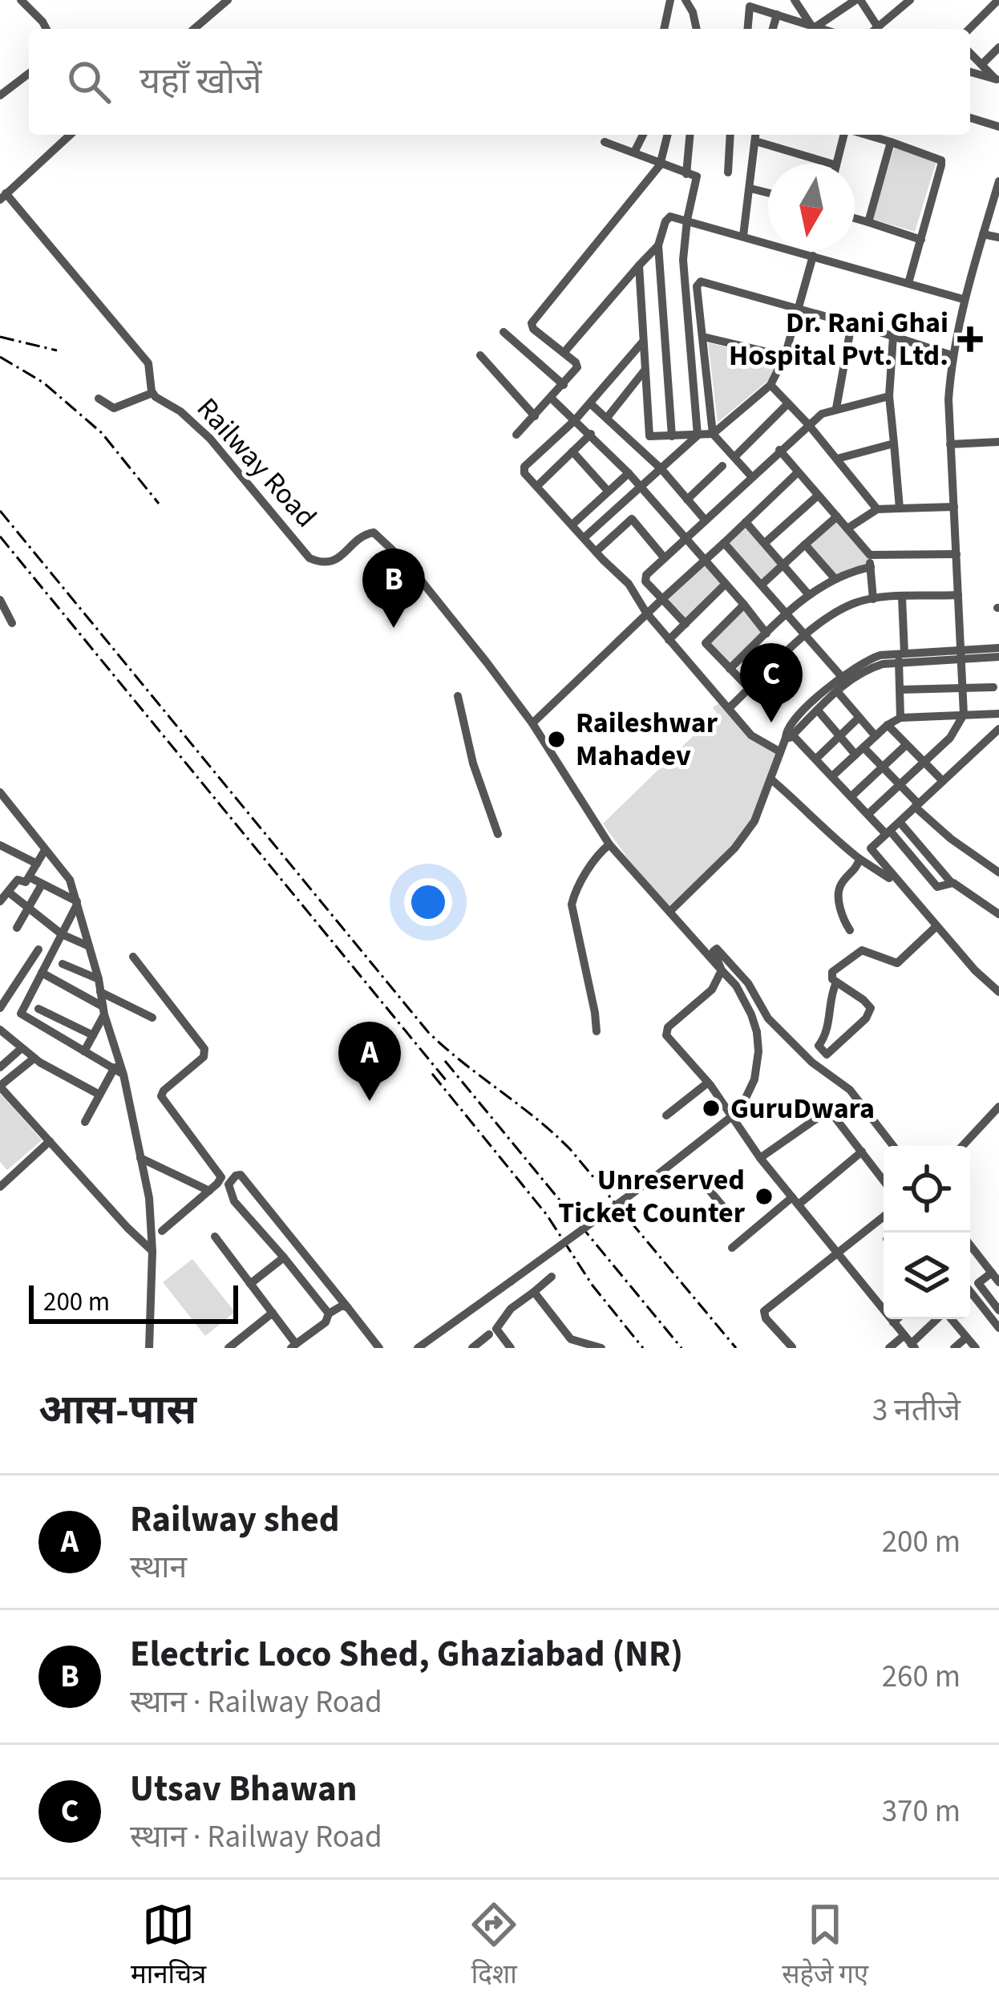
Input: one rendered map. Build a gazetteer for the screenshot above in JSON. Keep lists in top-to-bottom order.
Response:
{
  "streets": {
    "street": ["Railway Road"]
  },
  "places": {
    "health": ["Dr. Rani Ghai Hospital Pvt. Ltd."],
    "other": ["Raileshwar Mahadev", "GuruDwara", "Unreserved Ticket Counter"]
  },
  "scale_bar": "200 m",
  "north": "bottom",
  "page": {
    "search": "यहाँ खोजें",
    "pins": ["B", "C", "A"],
    "scale": "200 m",
    "heading": ["आस-पास", "3 नतीजे"],
    "list": [
      {
        "mark": "A",
        "name": "Railway shed",
        "note": "स्थान",
        "value": "200 m"
      },
      {
        "mark": "B",
        "name": "Electric Loco Shed, Ghaziabad (NR)",
        "note": "स्थान · Railway Road",
        "value": "260 m"
      },
      {
        "mark": "C",
        "name": "Utsav Bhawan",
        "note": "स्थान · Railway Road",
        "value": "370 m"
      }
    ],
    "nav": ["मानचित्र", "दिशा", "सहेजे गए"]
  }
}
